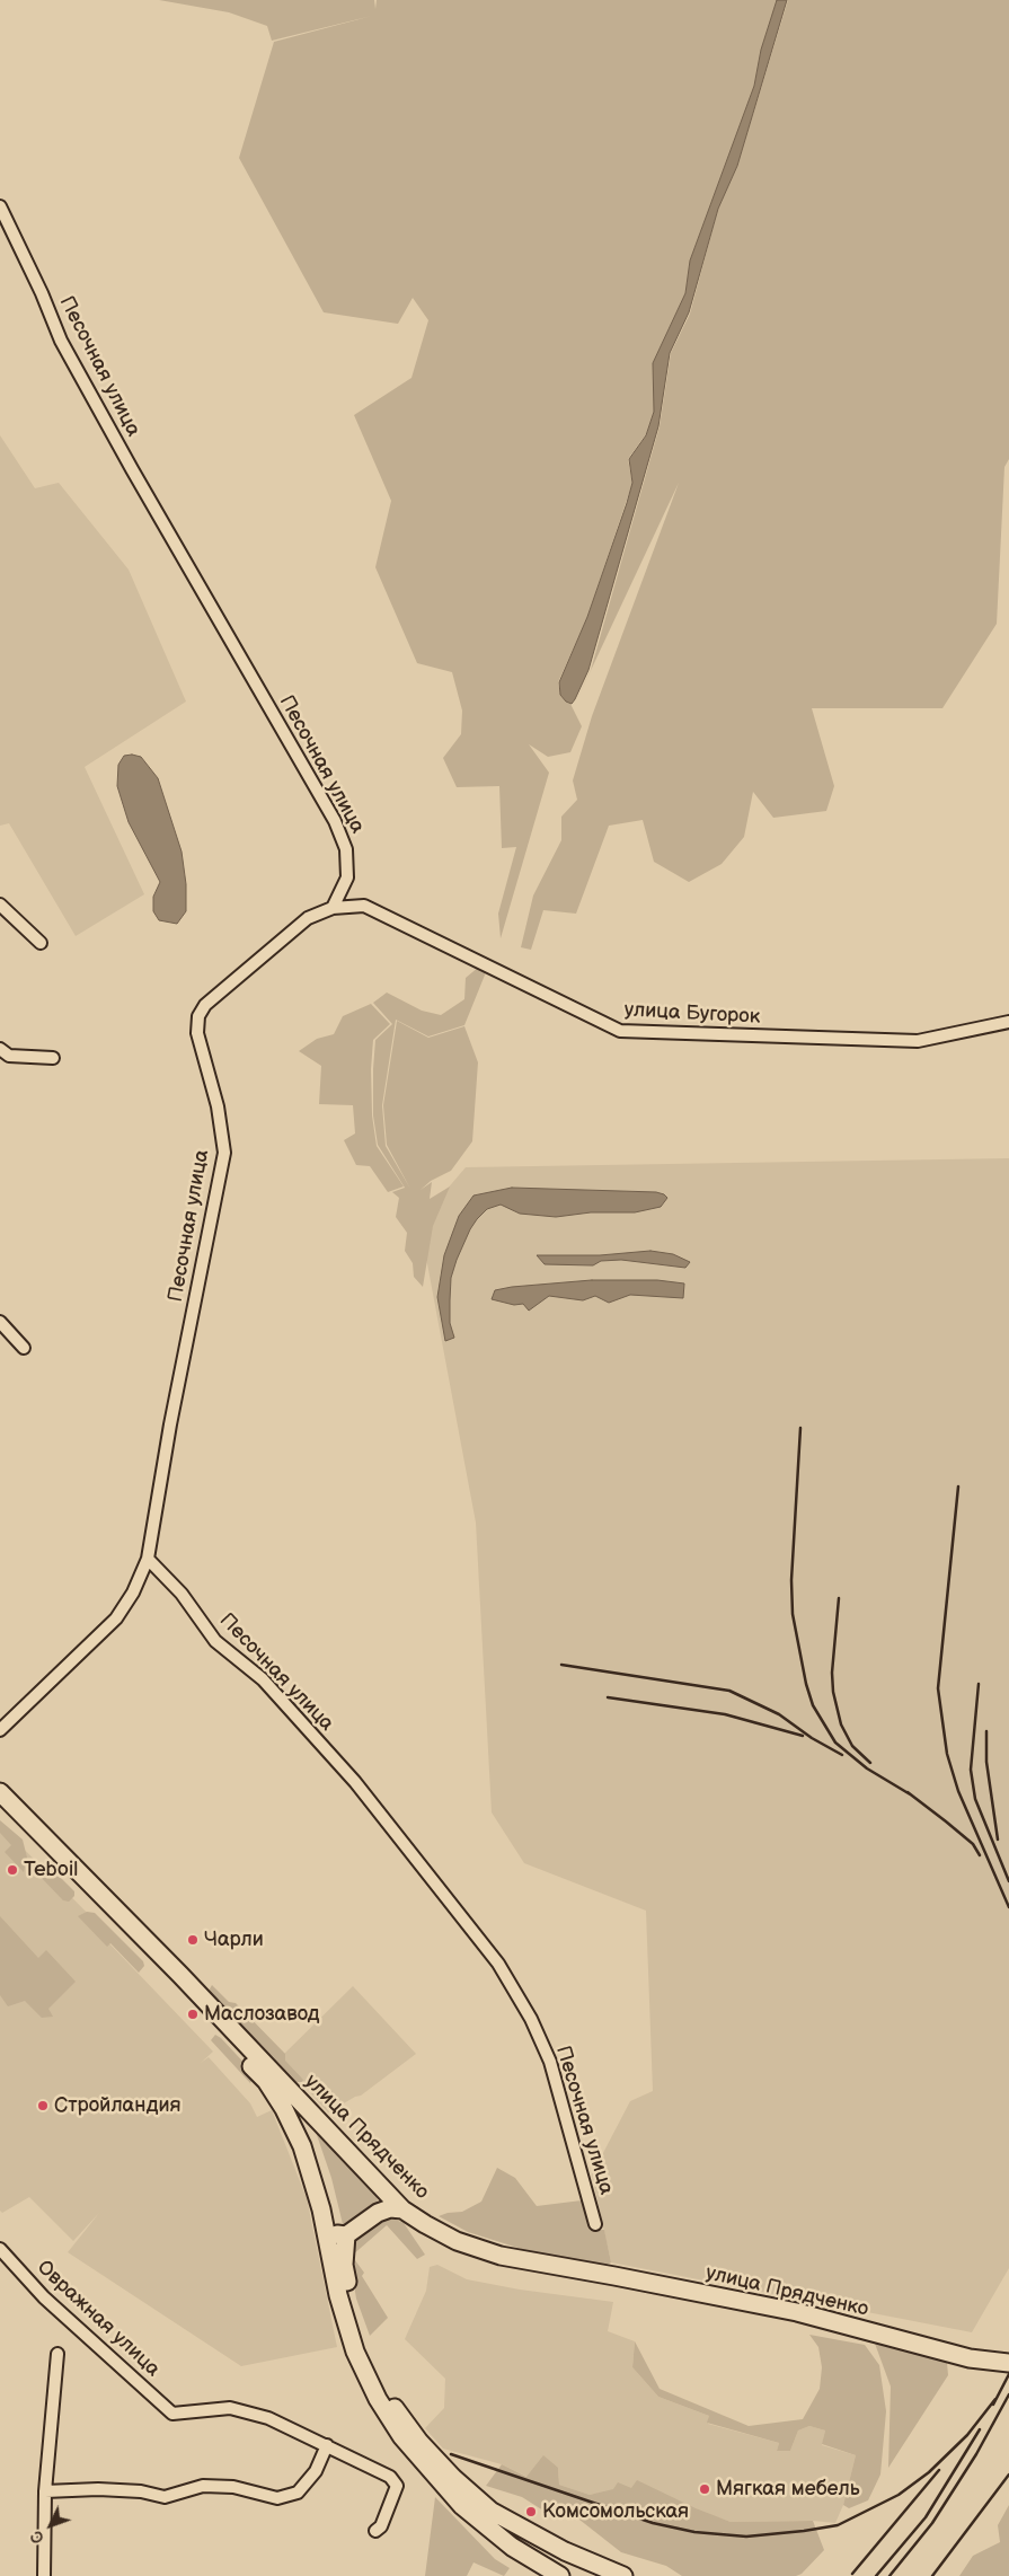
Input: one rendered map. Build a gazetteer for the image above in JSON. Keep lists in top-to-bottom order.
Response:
{
  "streets": {
    "main road": ["улица Прядченко"],
    "street": ["Песочная улица", "улица Бугорок", "Овражная улица"]
  },
  "crossings": [
    ["Песочная улица", "улица Бугорок"]
  ],
  "places": [
    "Teboil",
    "Чарли",
    "Маслозавод",
    "Стройландия",
    "Мягкая мебель",
    "Комсомольская"
  ],
  "north": "bottom left"
}
